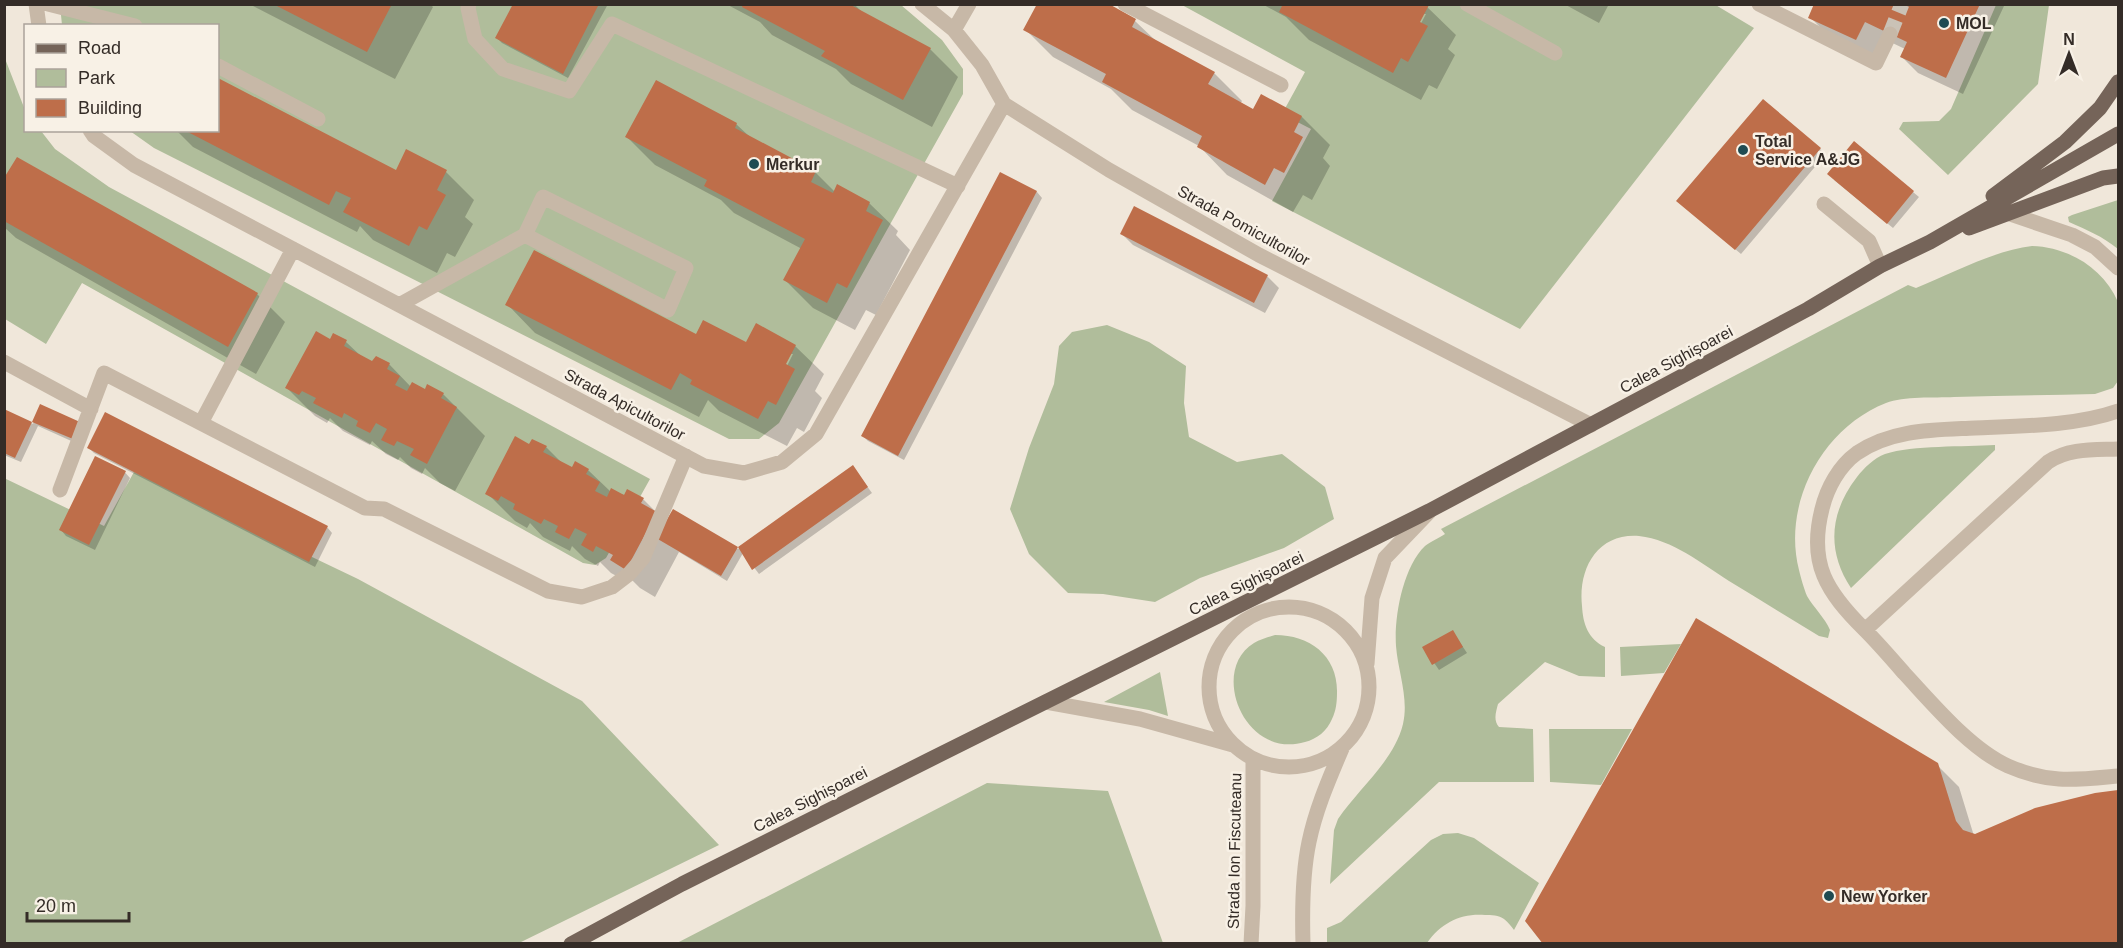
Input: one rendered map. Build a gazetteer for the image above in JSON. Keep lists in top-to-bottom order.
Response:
{
  "streets": {
    "main road": ["Calea Sighișoarei"],
    "street": ["Strada Pomicultorilor", "Strada Apicultorilor", "Strada Ion Fiscuteanu"]
  },
  "crossings": [
    ["Strada Pomicultorilor", "Calea Sighișoarei"],
    ["Strada Pomicultorilor", "Strada Apicultorilor"],
    ["Calea Sighișoarei", "Strada Ion Fiscuteanu"]
  ],
  "places": [
    "MOL",
    "Total Service A&JG",
    "Merkur",
    "New Yorker"
  ],
  "legend": ["Road", "Park", "Building"],
  "scale_bar": "20 m",
  "north": "top"
}
